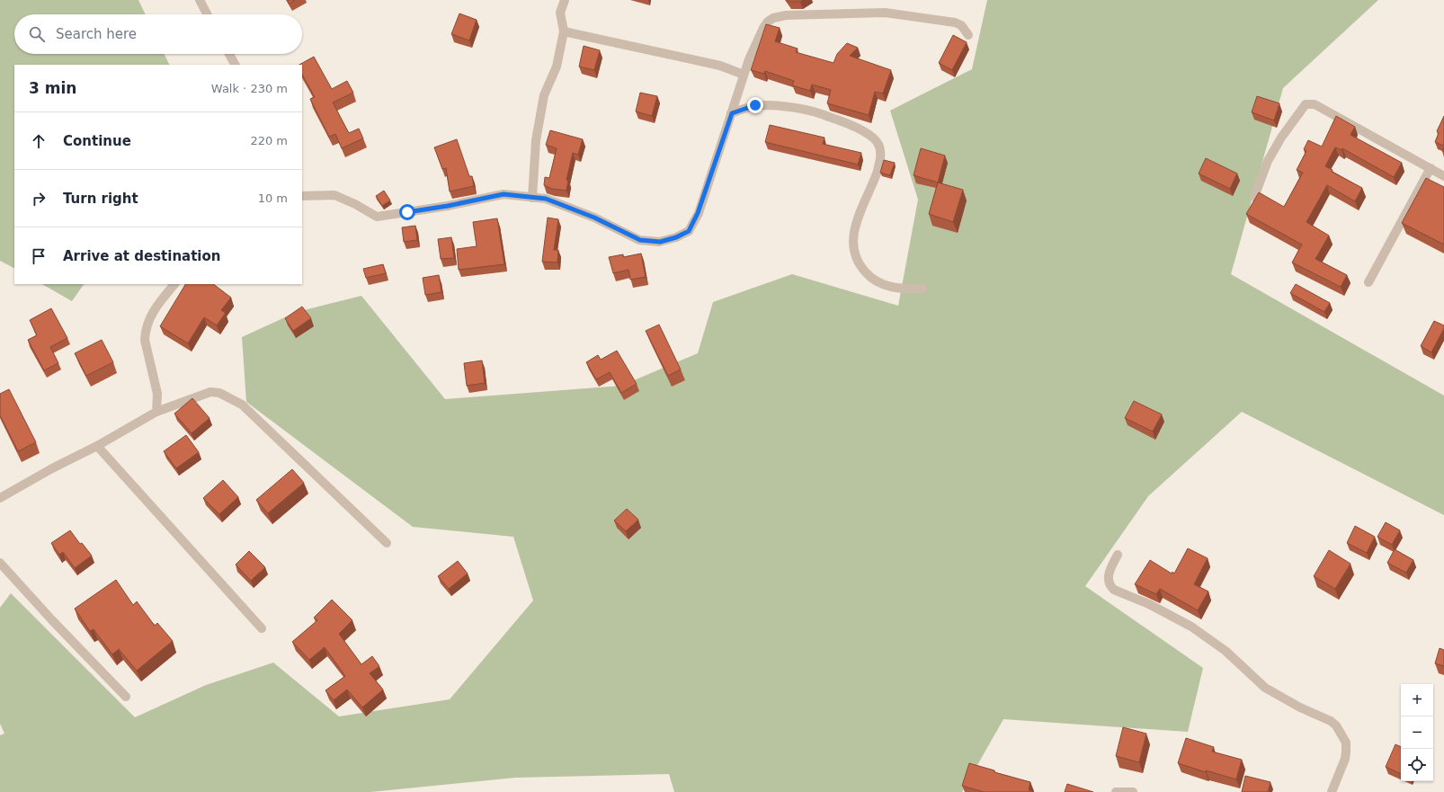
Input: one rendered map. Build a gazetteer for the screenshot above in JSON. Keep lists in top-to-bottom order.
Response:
{
  "page": {
    "search": "Search here",
    "heading": ["3 min", "Walk · 230 m"],
    "list": [
      ["Continue", "220 m"],
      ["Turn right", "10 m"],
      "Arrive at destination"
    ],
    "map_buttons": ["+", "−"]
  }
}
